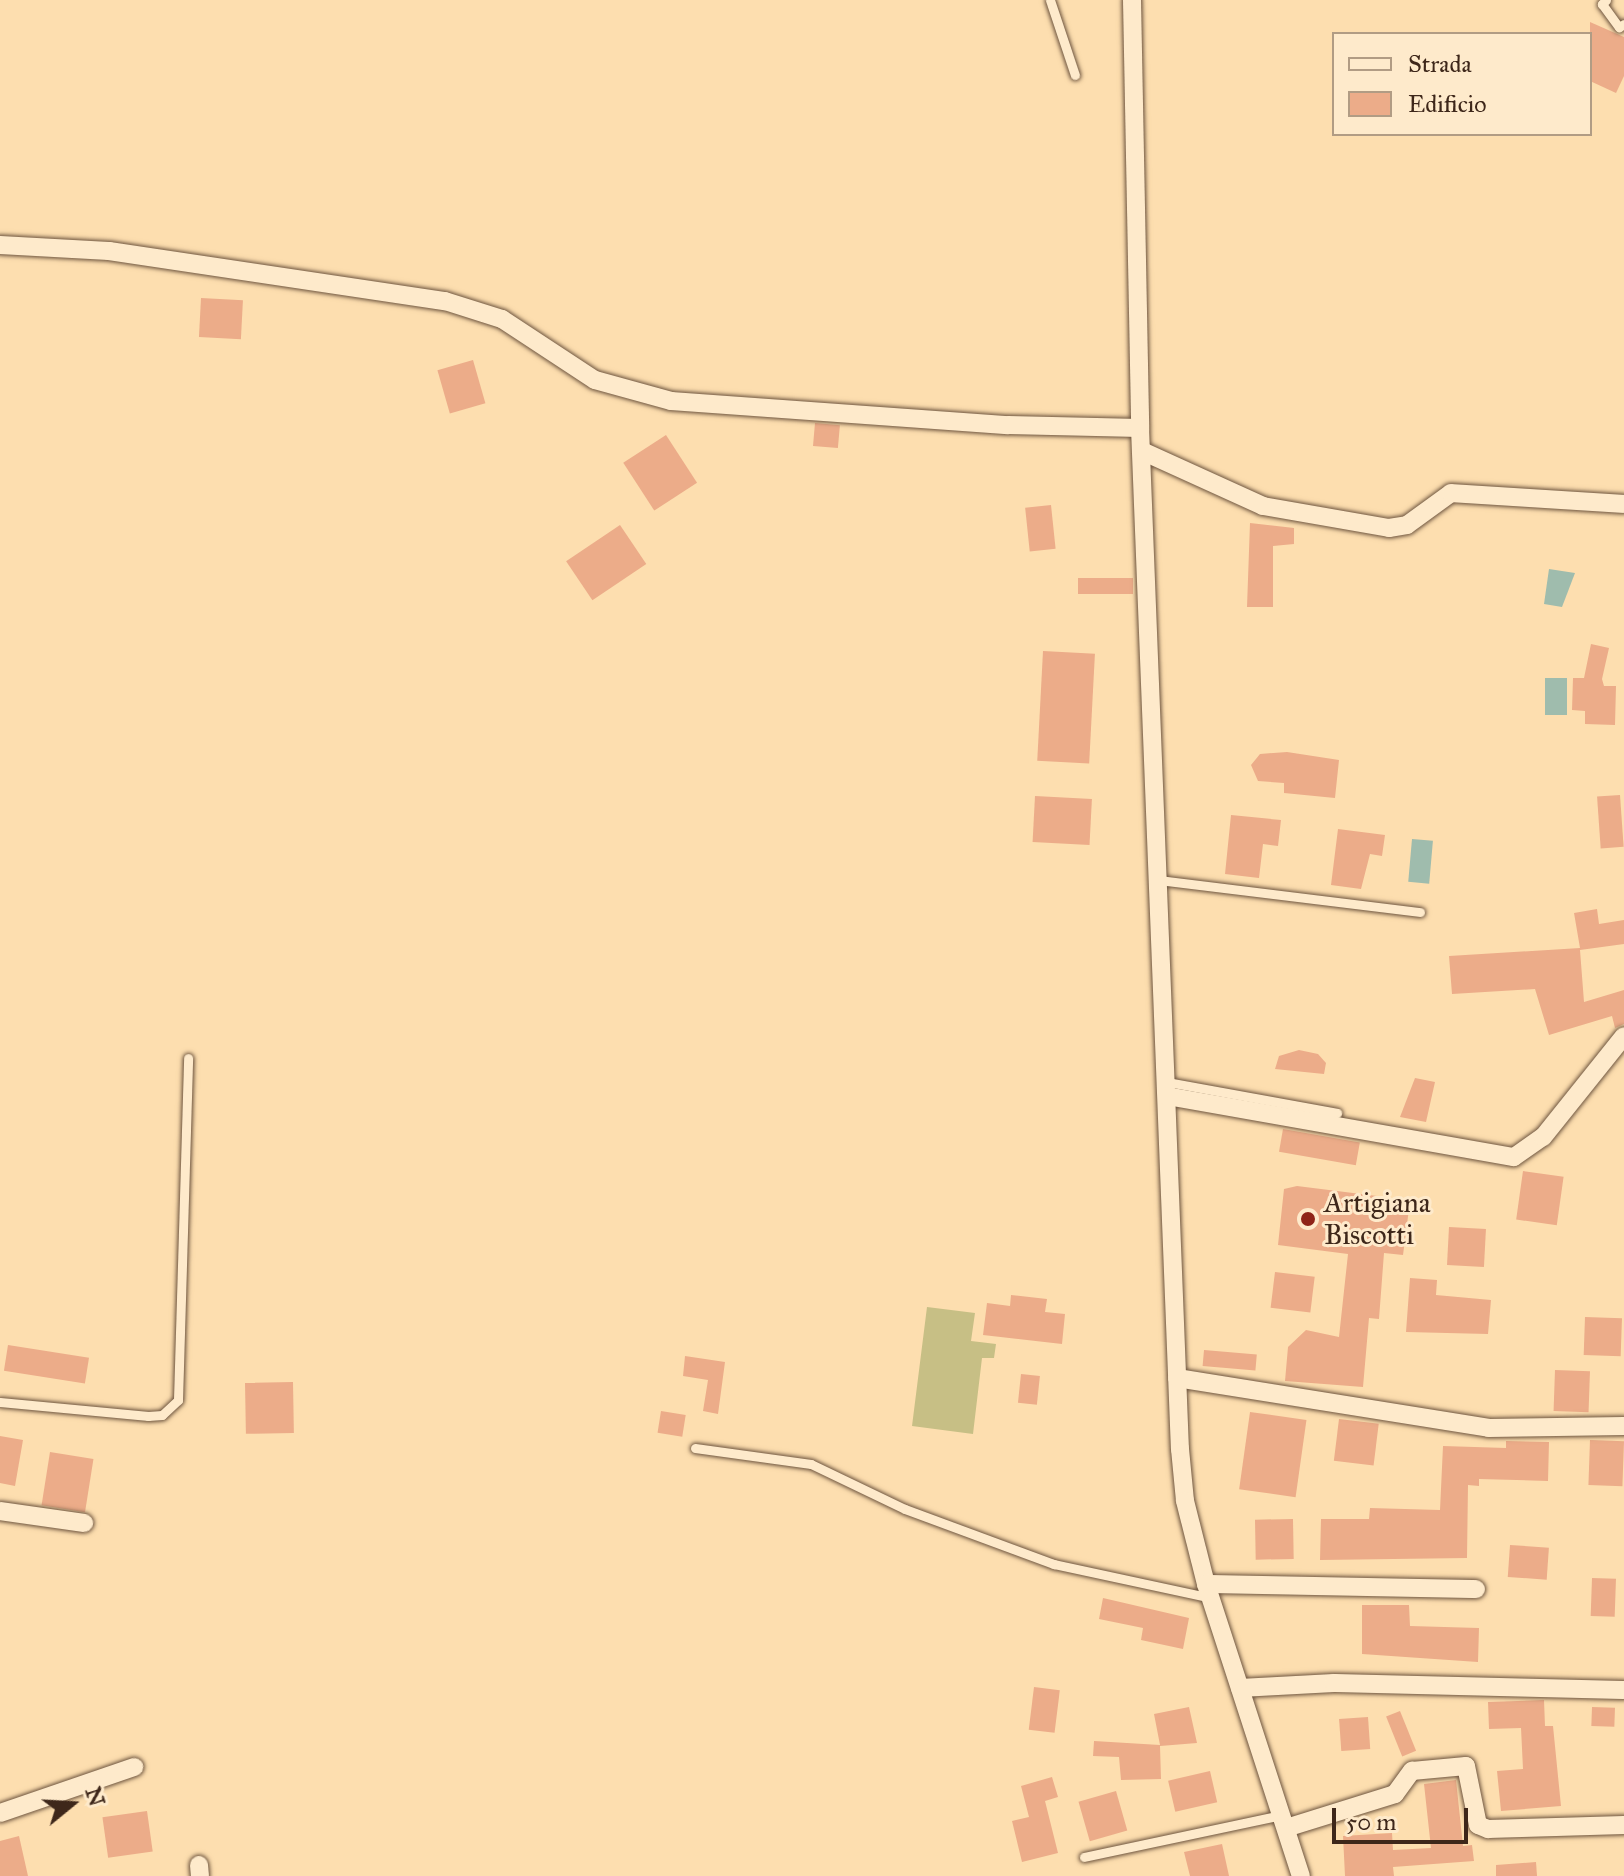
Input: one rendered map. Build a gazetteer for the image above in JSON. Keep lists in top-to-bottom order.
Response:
{
  "places": ["Artigiana Biscotti"],
  "legend": ["Strada", "Edificio"],
  "scale_bar": "50 m",
  "north": "right"
}
